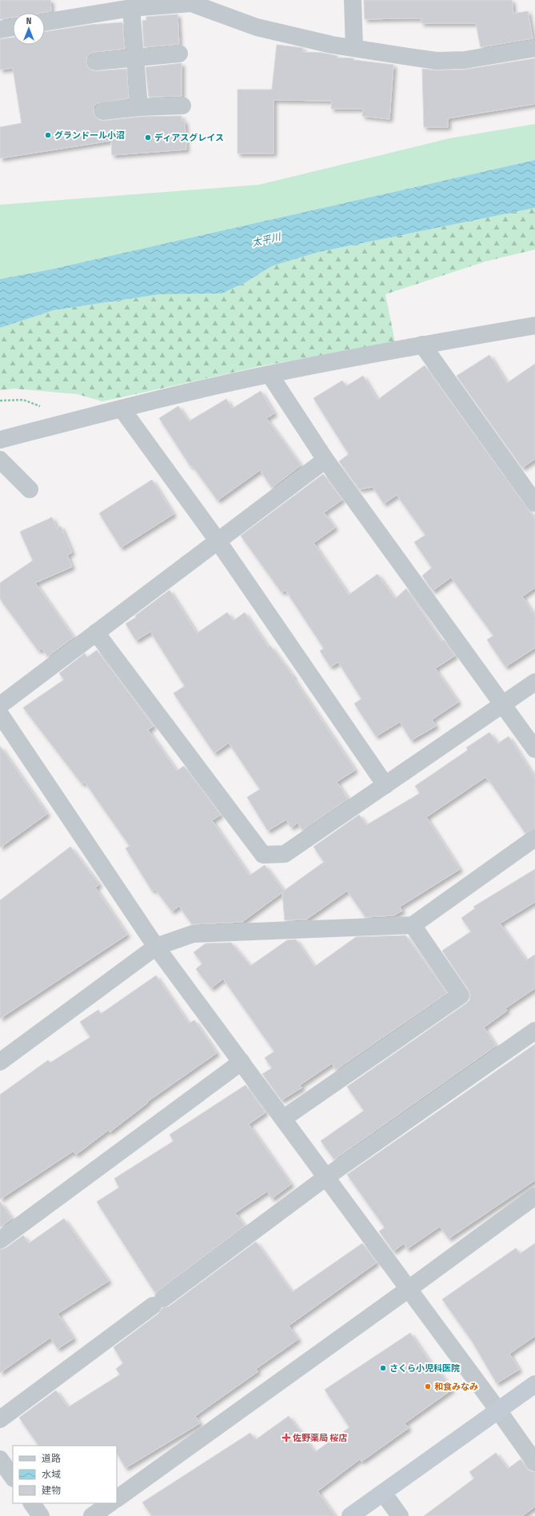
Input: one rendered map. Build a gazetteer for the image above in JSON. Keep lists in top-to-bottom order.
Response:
{
  "water": ["太平川"],
  "places": {
    "other": [
      "グランドール小沼",
      "ディアスグレイス",
      "さくら小児科医院",
      "和食みなみ"
    ],
    "health": ["佐野薬局 桜店"]
  },
  "legend": ["道路", "水域", "建物"],
  "north": "top"
}
